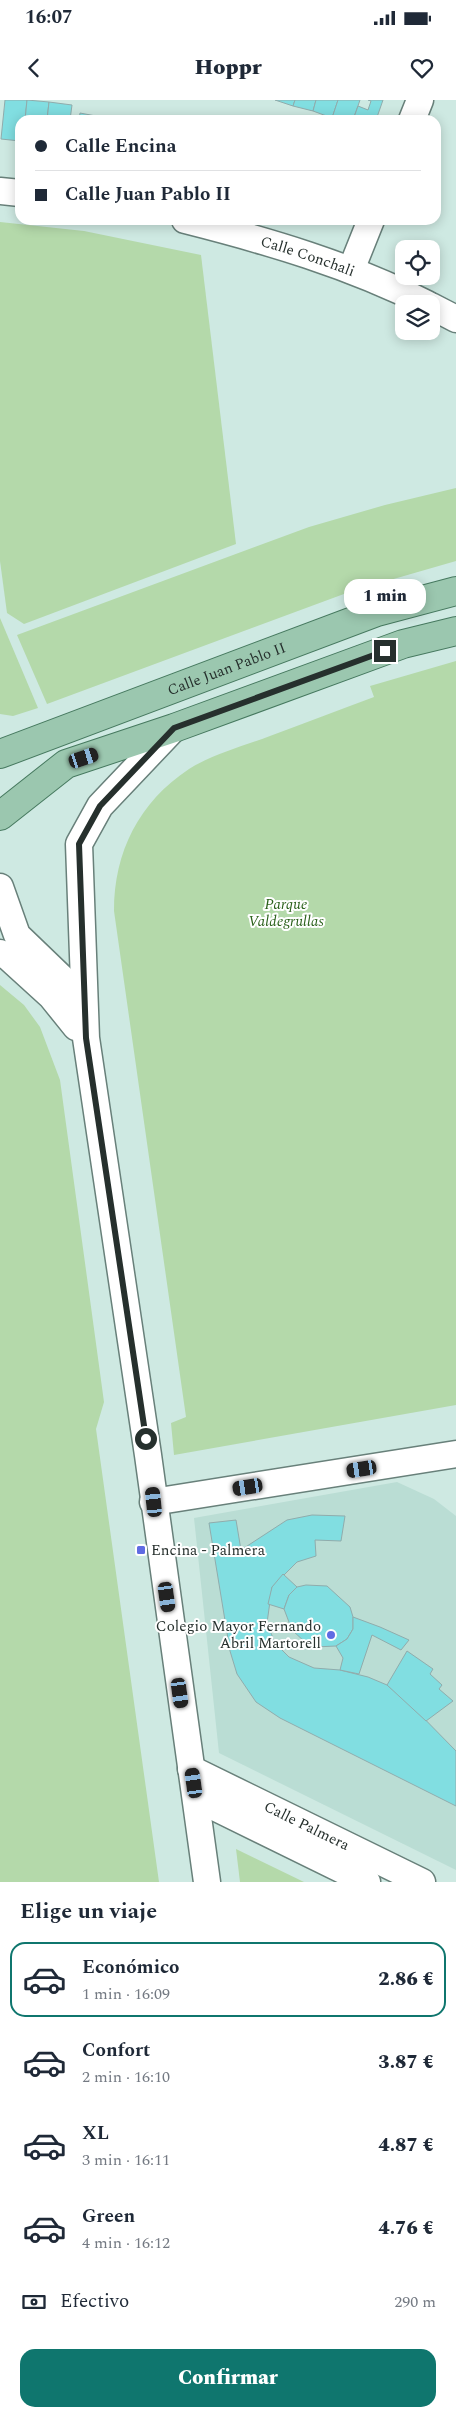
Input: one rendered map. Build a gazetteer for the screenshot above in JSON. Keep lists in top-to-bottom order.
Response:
{
  "streets": {
    "main road": ["Calle Juan Pablo II"],
    "street": ["Calle Conchali", "Calle Palmera"]
  },
  "parks": ["Parque Valdegrullas"],
  "places": {
    "transit": ["Encina - Palmera"],
    "other": ["Colegio Mayor Fernando Abril Martorell"]
  },
  "page": {
    "status": "16:07",
    "header": "Hoppr",
    "banner": ["Calle Encina", "Calle Juan Pablo II"],
    "bubble": "1 min",
    "heading": "Elige un viaje",
    "list": [
      {
        "name": "Económico",
        "note": "1 min · 16:09",
        "value": "2.86 €"
      },
      {
        "name": "Confort",
        "note": "2 min · 16:10",
        "value": "3.87 €"
      },
      {
        "name": "XL",
        "note": "3 min · 16:11",
        "value": "4.87 €"
      },
      {
        "name": "Green",
        "note": "4 min · 16:12",
        "value": "4.76 €"
      }
    ],
    "pay": ["Efectivo", "290 m"],
    "buttons": "Confirmar"
  }
}
